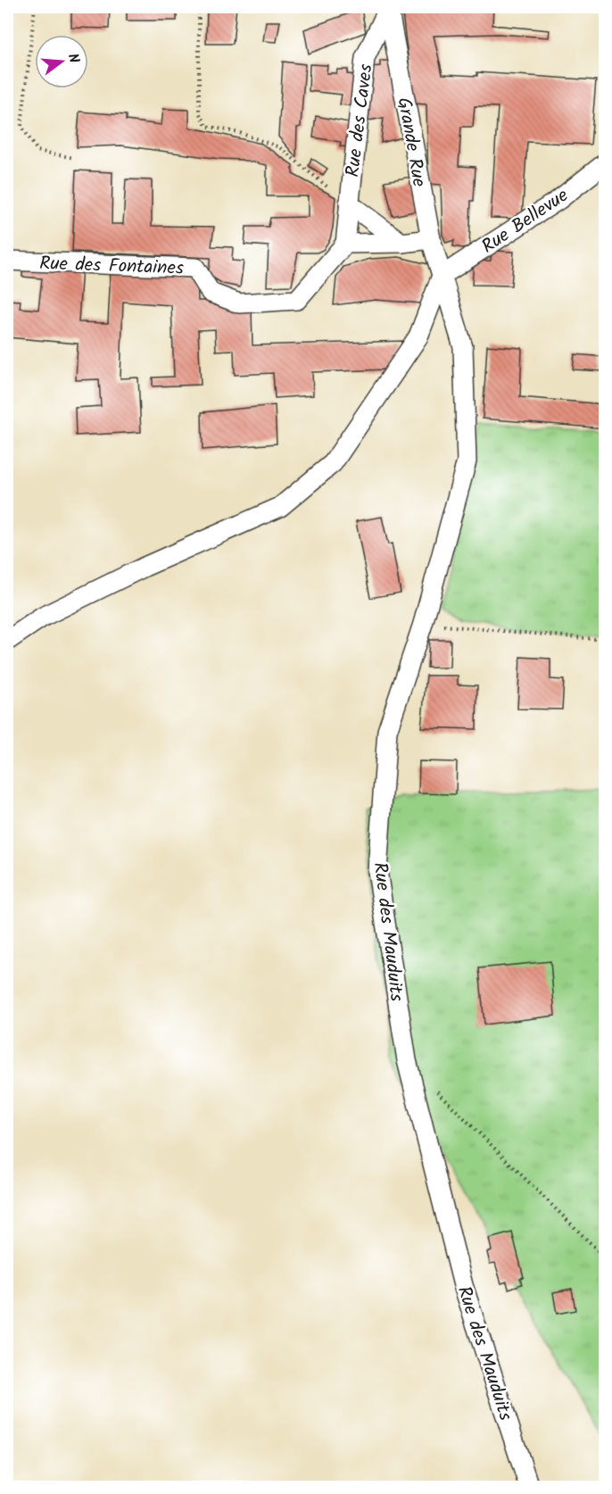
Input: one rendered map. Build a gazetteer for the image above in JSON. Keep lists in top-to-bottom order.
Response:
{
  "streets": {
    "street": [
      "Rue des Caves",
      "Grande Rue",
      "Rue Bellevue",
      "Rue des Fontaines",
      "Rue des Mauduits"
    ]
  },
  "crossings": [
    ["Rue des Caves", "Grande Rue"],
    ["Rue des Caves", "Rue des Fontaines"],
    ["Grande Rue", "Rue Bellevue"],
    ["Grande Rue", "Rue des Mauduits"],
    ["Rue Bellevue", "Rue des Mauduits"]
  ],
  "north": "right"
}
